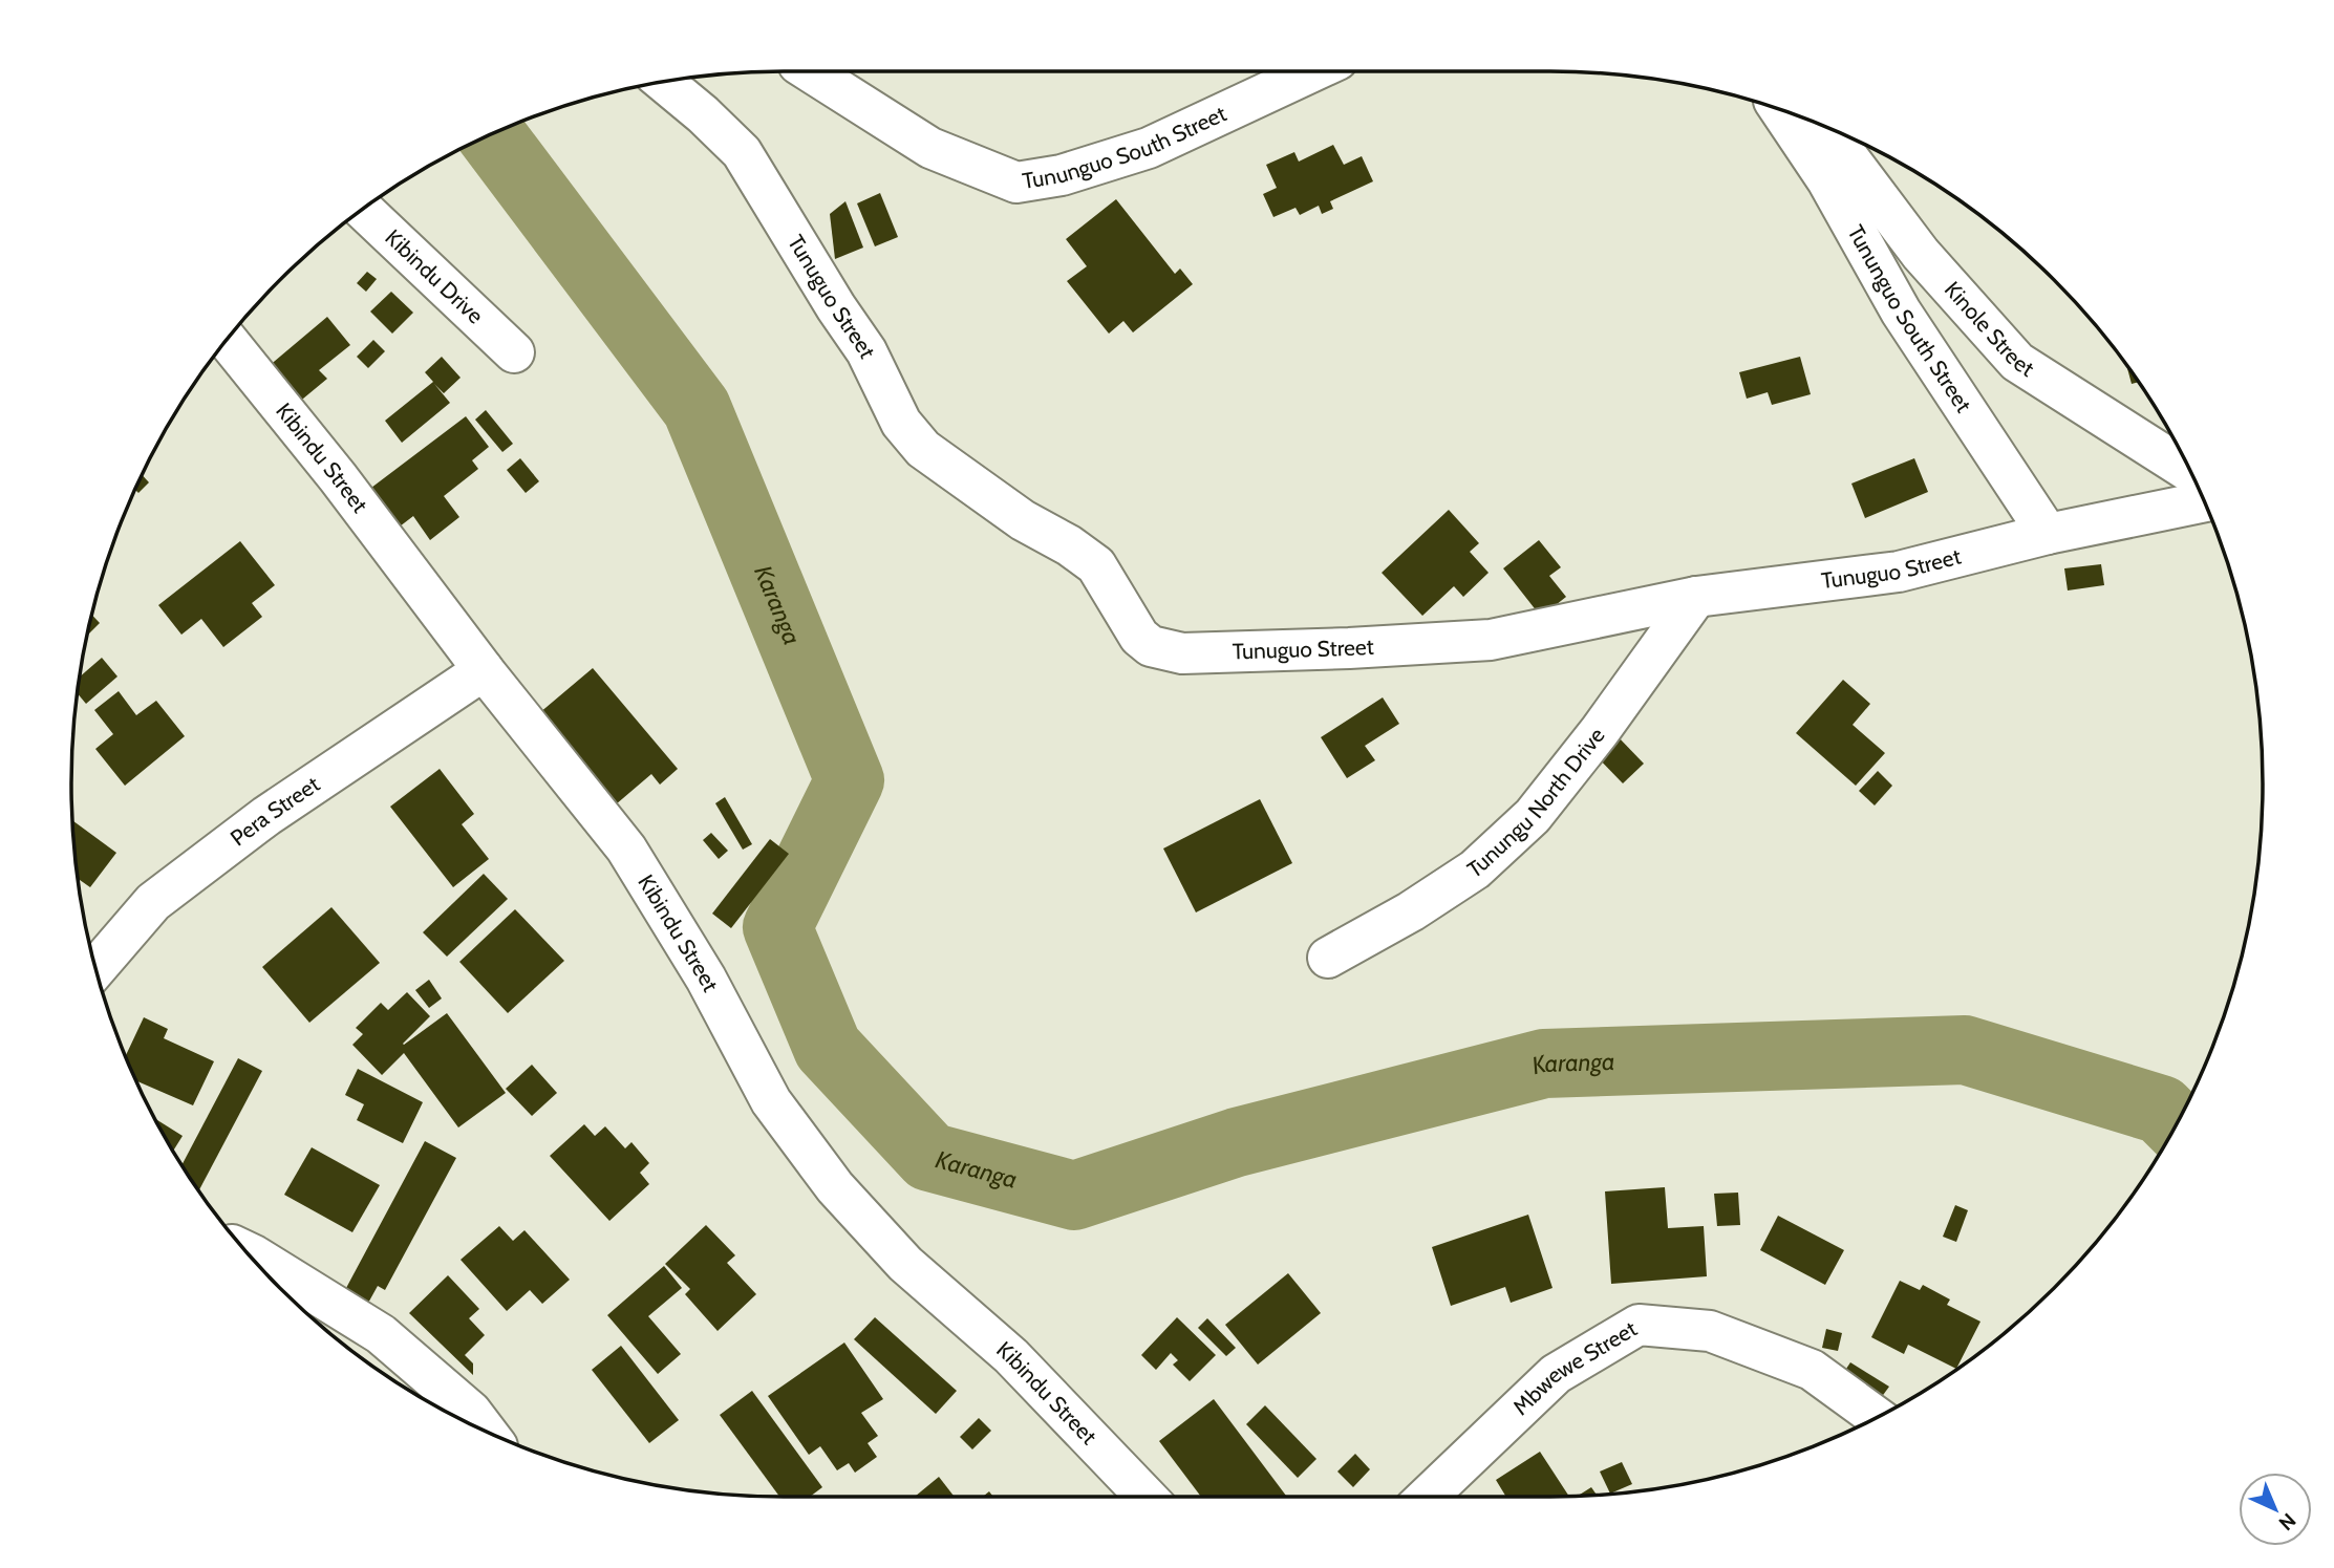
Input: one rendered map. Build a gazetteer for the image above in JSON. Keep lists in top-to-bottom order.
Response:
{
  "streets": {
    "street": [
      "Tununguo South Street",
      "Kibindu Drive",
      "Tunuguo Street",
      "Kinole Street",
      "Kibindu Street",
      "Tunungu North Drive",
      "Pera Street",
      "Mbwewe Street"
    ]
  },
  "crossings": [
    ["Tununguo South Street", "Tunuguo Street"],
    ["Tunuguo Street", "Tunungu North Drive"],
    ["Kibindu Street", "Pera Street"]
  ],
  "water": ["Karanga"],
  "north": "bottom right"
}
